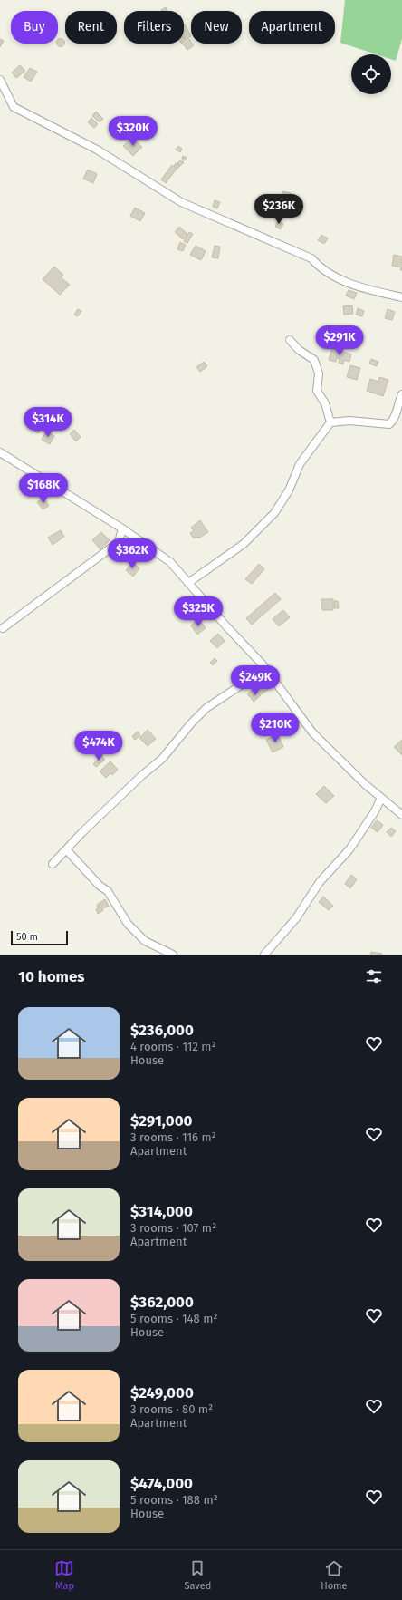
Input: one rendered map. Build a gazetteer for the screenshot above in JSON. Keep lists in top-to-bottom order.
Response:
{
  "scale_bar": "50 m",
  "page": {
    "chip": [
      "Buy",
      "Rent",
      "Filters",
      "New",
      "Apartment"
    ],
    "price": [
      "$320K",
      "$236K",
      "$291K",
      "$314K",
      "$168K",
      "$362K",
      "$325K",
      "$249K",
      "$210K",
      "$474K"
    ],
    "scale": "50 m",
    "heading": "10 homes",
    "list": [
      {
        "name": "$236,000",
        "note": "4 rooms · 112 m² · House"
      },
      {
        "name": "$291,000",
        "note": "3 rooms · 116 m² · Apartment"
      },
      {
        "name": "$314,000",
        "note": "3 rooms · 107 m² · Apartment"
      },
      {
        "name": "$362,000",
        "note": "5 rooms · 148 m² · House"
      },
      {
        "name": "$249,000",
        "note": "3 rooms · 80 m² · Apartment"
      },
      {
        "name": "$474,000",
        "note": "5 rooms · 188 m² · House"
      }
    ],
    "tabs": ["Map", "Saved", "Home"]
  }
}
